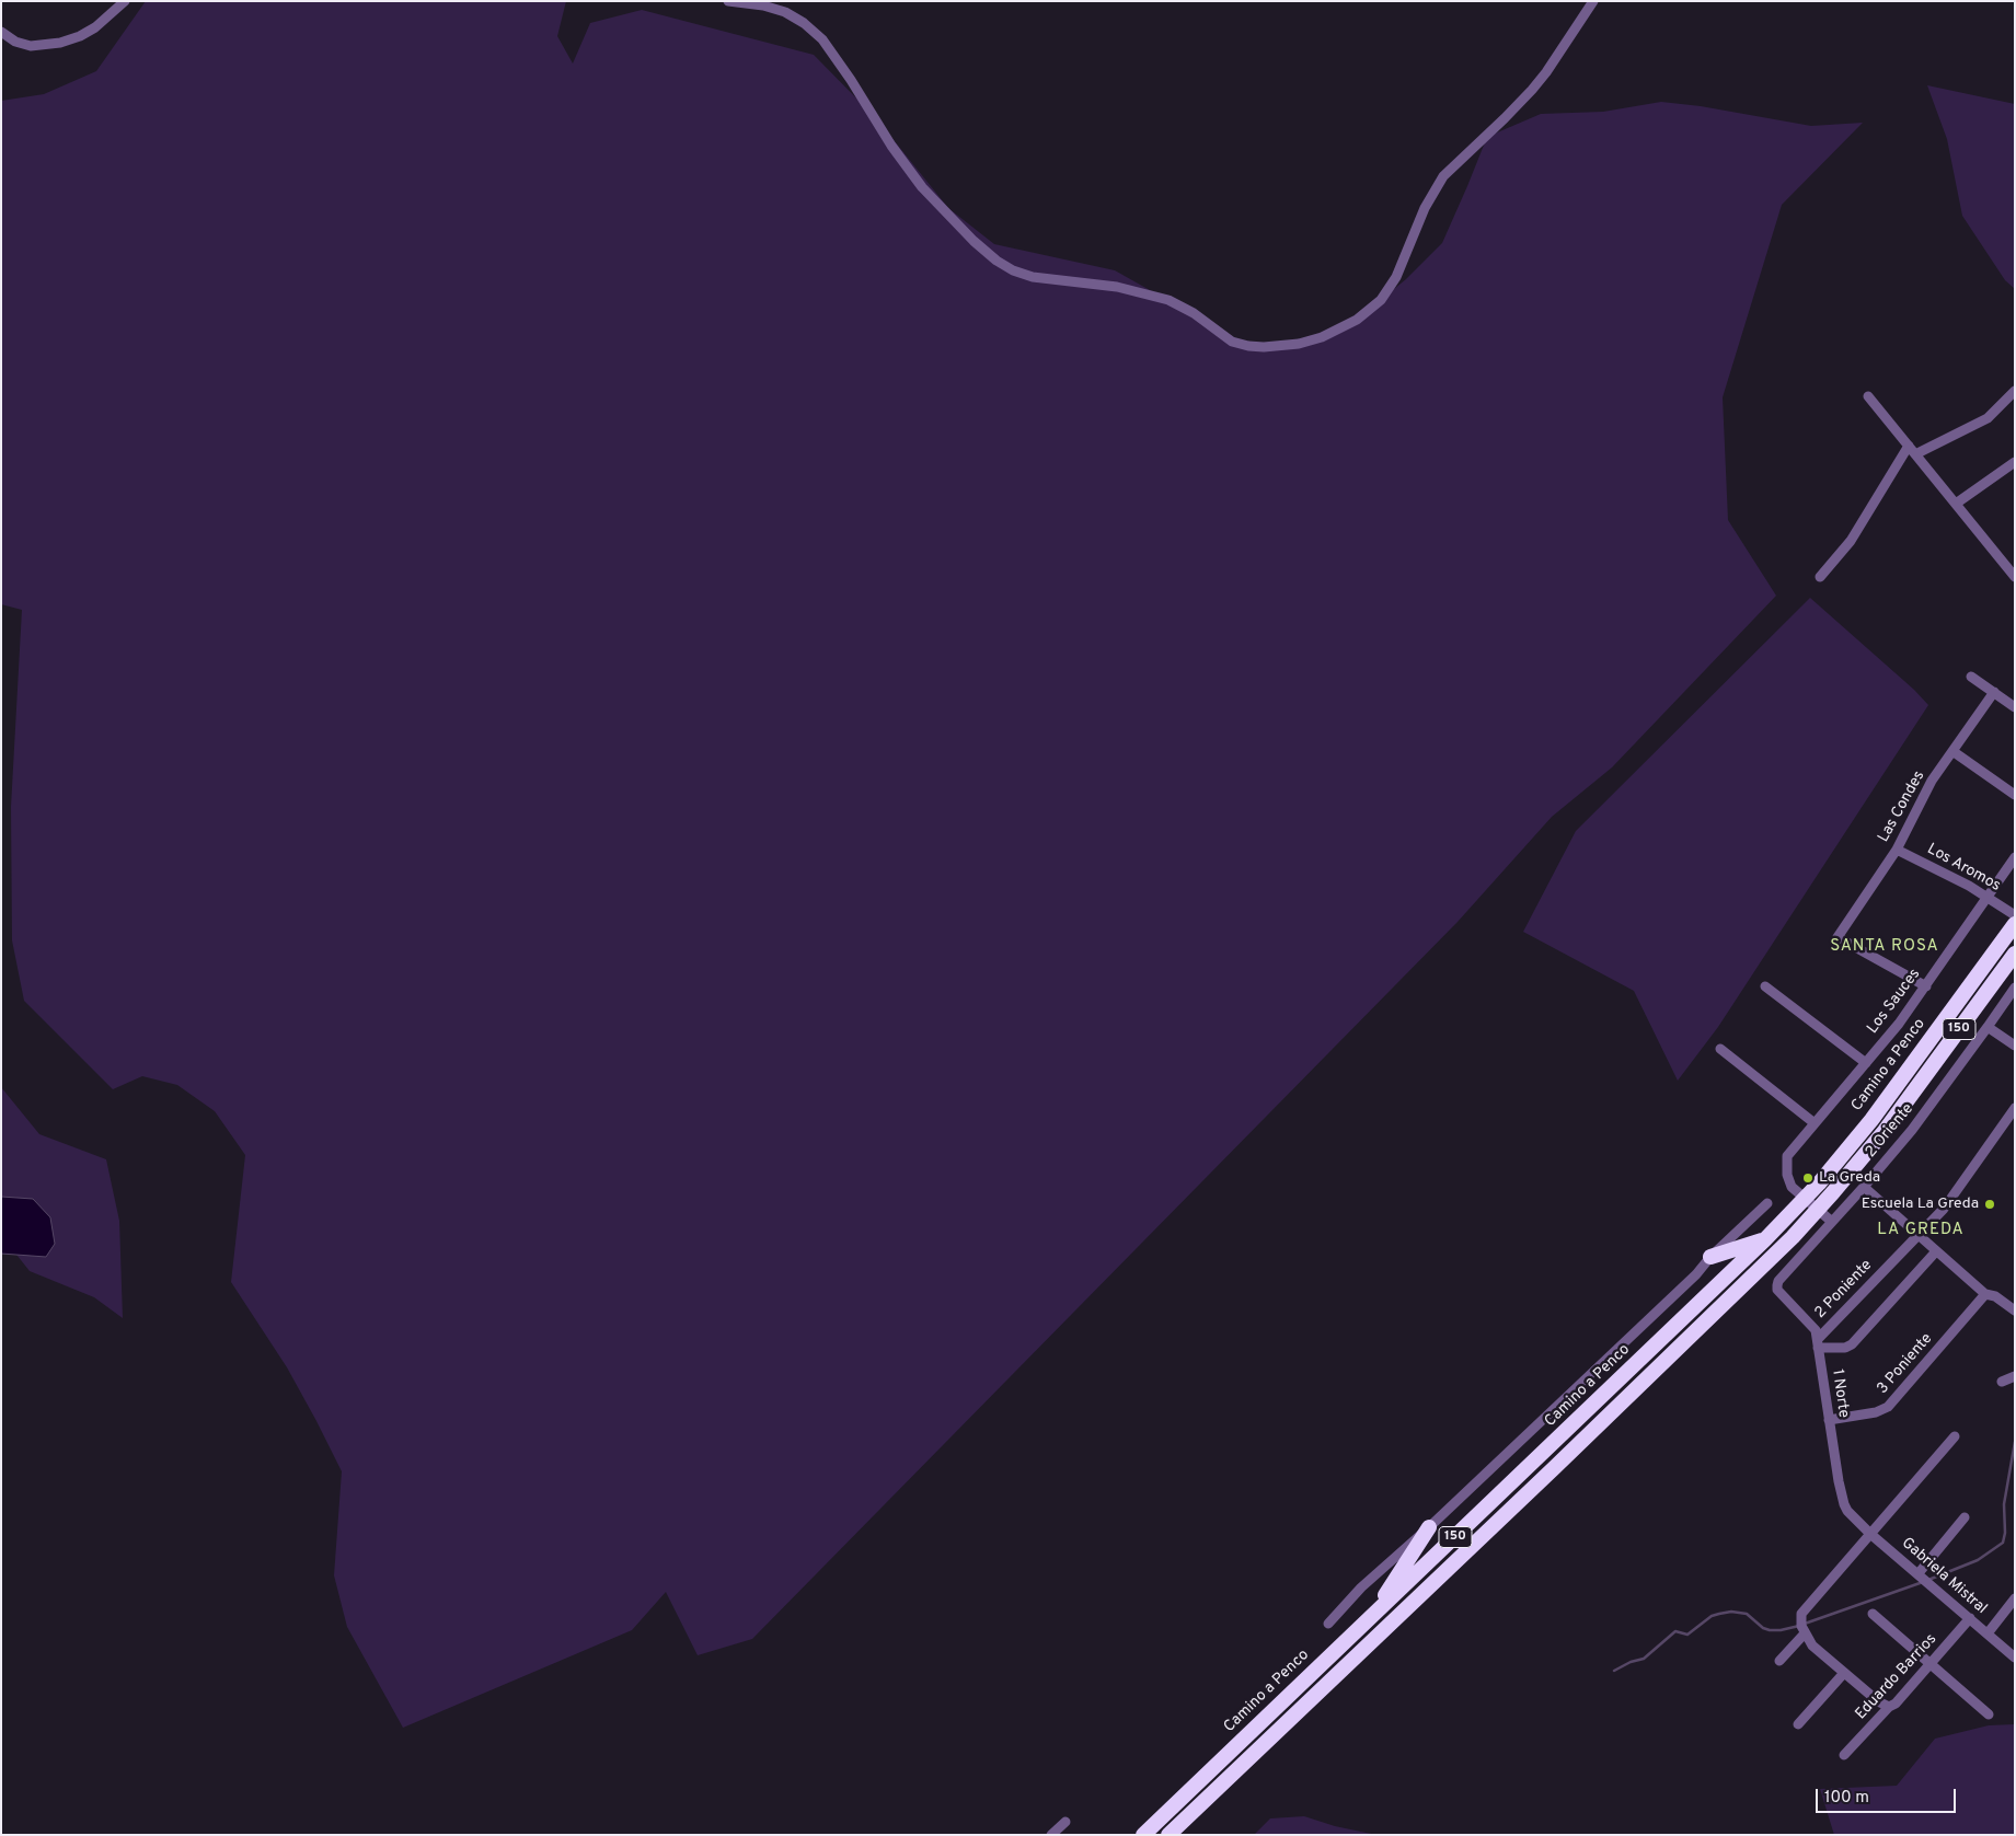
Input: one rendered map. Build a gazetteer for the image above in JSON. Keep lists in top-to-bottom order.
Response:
{
  "streets": {
    "highway": ["150", "Camino a Penco"],
    "street": [
      "Las Condes",
      "Los Aromos",
      "Los Sauces",
      "2 Oriente",
      "2 Poniente",
      "3 Poniente",
      "1 Norte",
      "Gabriela Mistral",
      "Eduardo Barrios"
    ]
  },
  "crossings": [
    ["Las Condes", "Los Aromos"],
    ["Las Condes", "Los Sauces"],
    ["Los Aromos", "Los Sauces"],
    ["Los Sauces", "Camino a Penco"],
    ["2 Oriente", "1 Norte"],
    ["2 Poniente", "1 Norte"],
    ["3 Poniente", "1 Norte"],
    ["1 Norte", "Gabriela Mistral"],
    ["Gabriela Mistral", "Eduardo Barrios"]
  ],
  "districts": ["SANTA ROSA", "LA GREDA"],
  "places": ["La Greda", "Escuela La Greda"],
  "scale_bar": "100 m"
}
